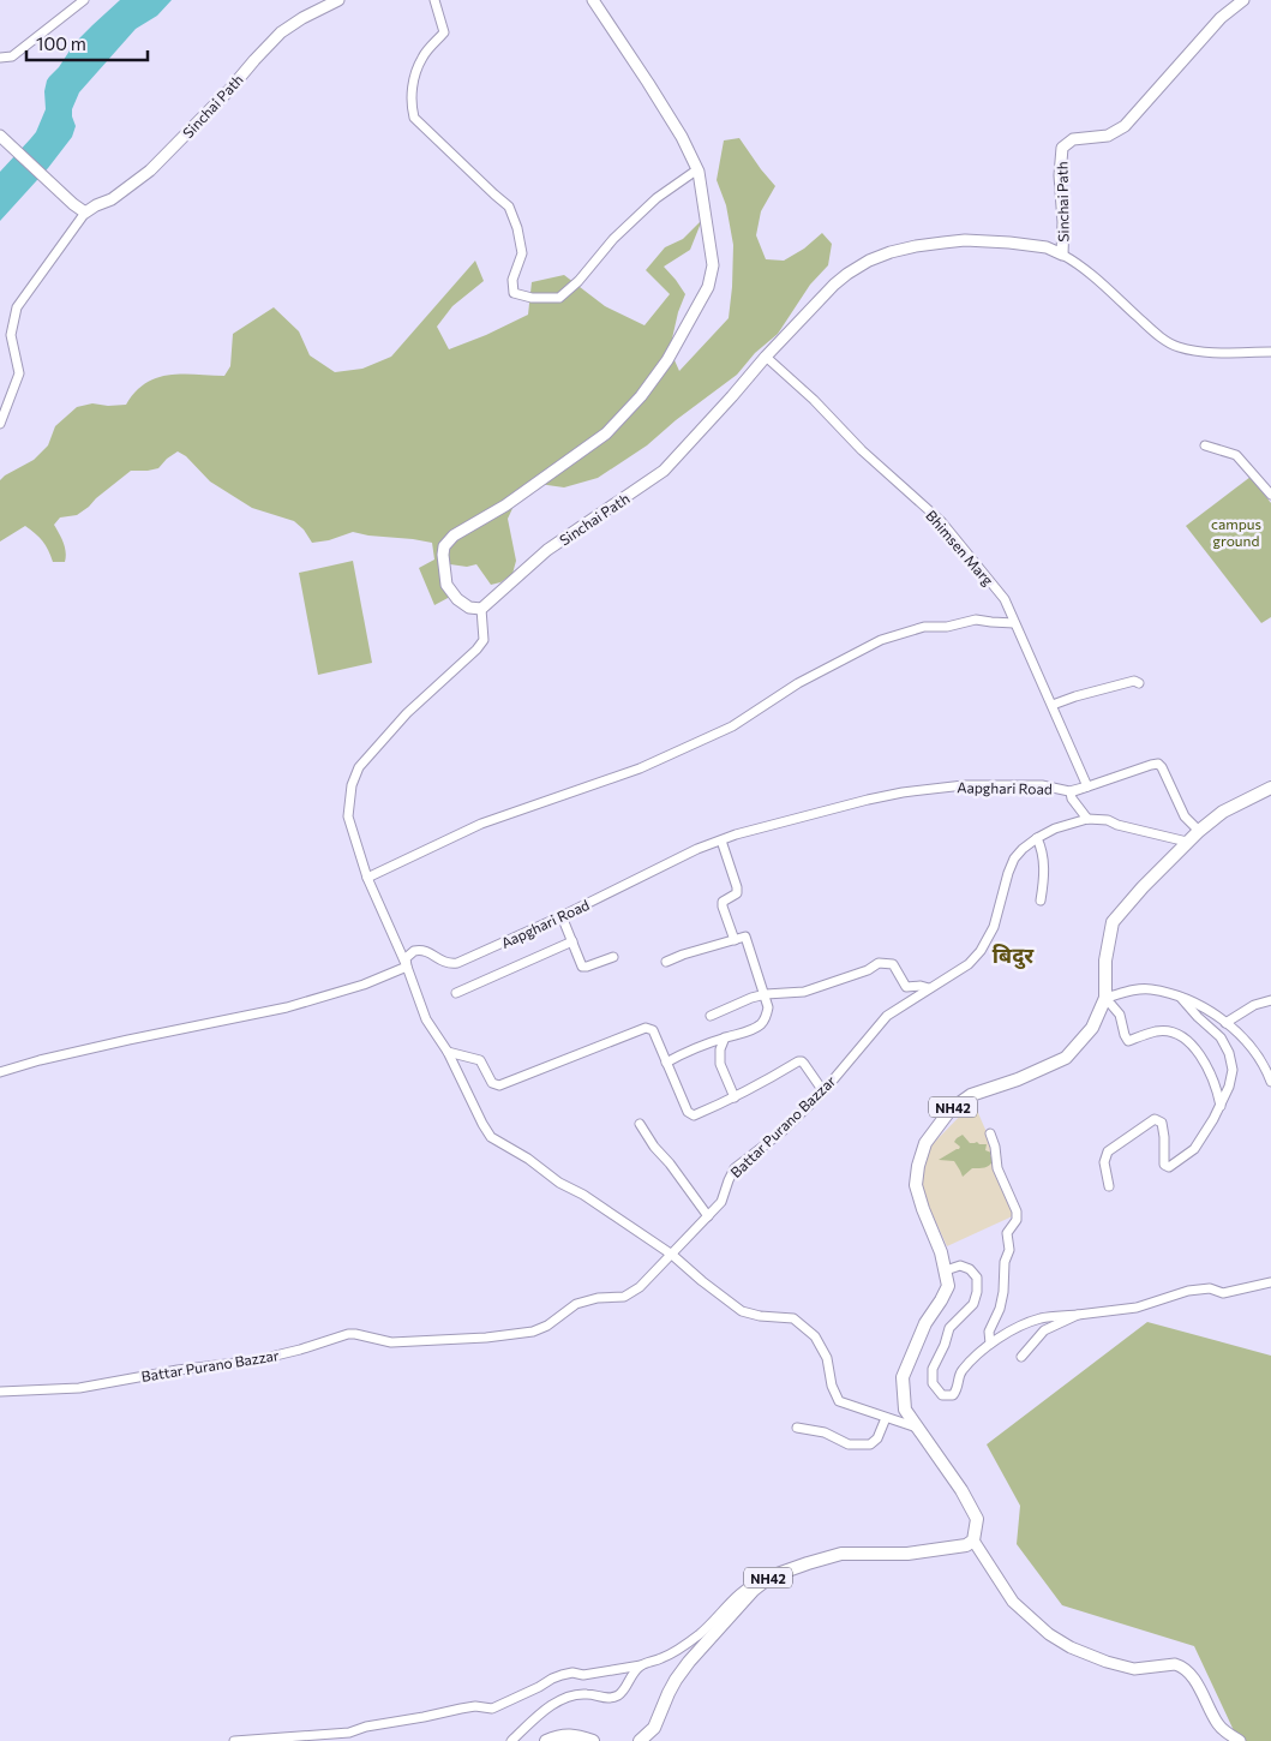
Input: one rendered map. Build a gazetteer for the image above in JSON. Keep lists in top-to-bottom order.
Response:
{
  "streets": {
    "main road": ["NH42"],
    "street": [
      "Sinchai Path",
      "Bhimsen Marg",
      "Aapghari Road",
      "Battar Purano Bazzar"
    ]
  },
  "crossings": [
    ["Sinchai Path", "Bhimsen Marg"],
    ["Bhimsen Marg", "Aapghari Road"],
    ["Aapghari Road", "NH42"],
    ["NH42", "Battar Purano Bazzar"]
  ],
  "districts": ["बिदुर"],
  "parks": ["campus ground"],
  "scale_bar": "100 m"
}
